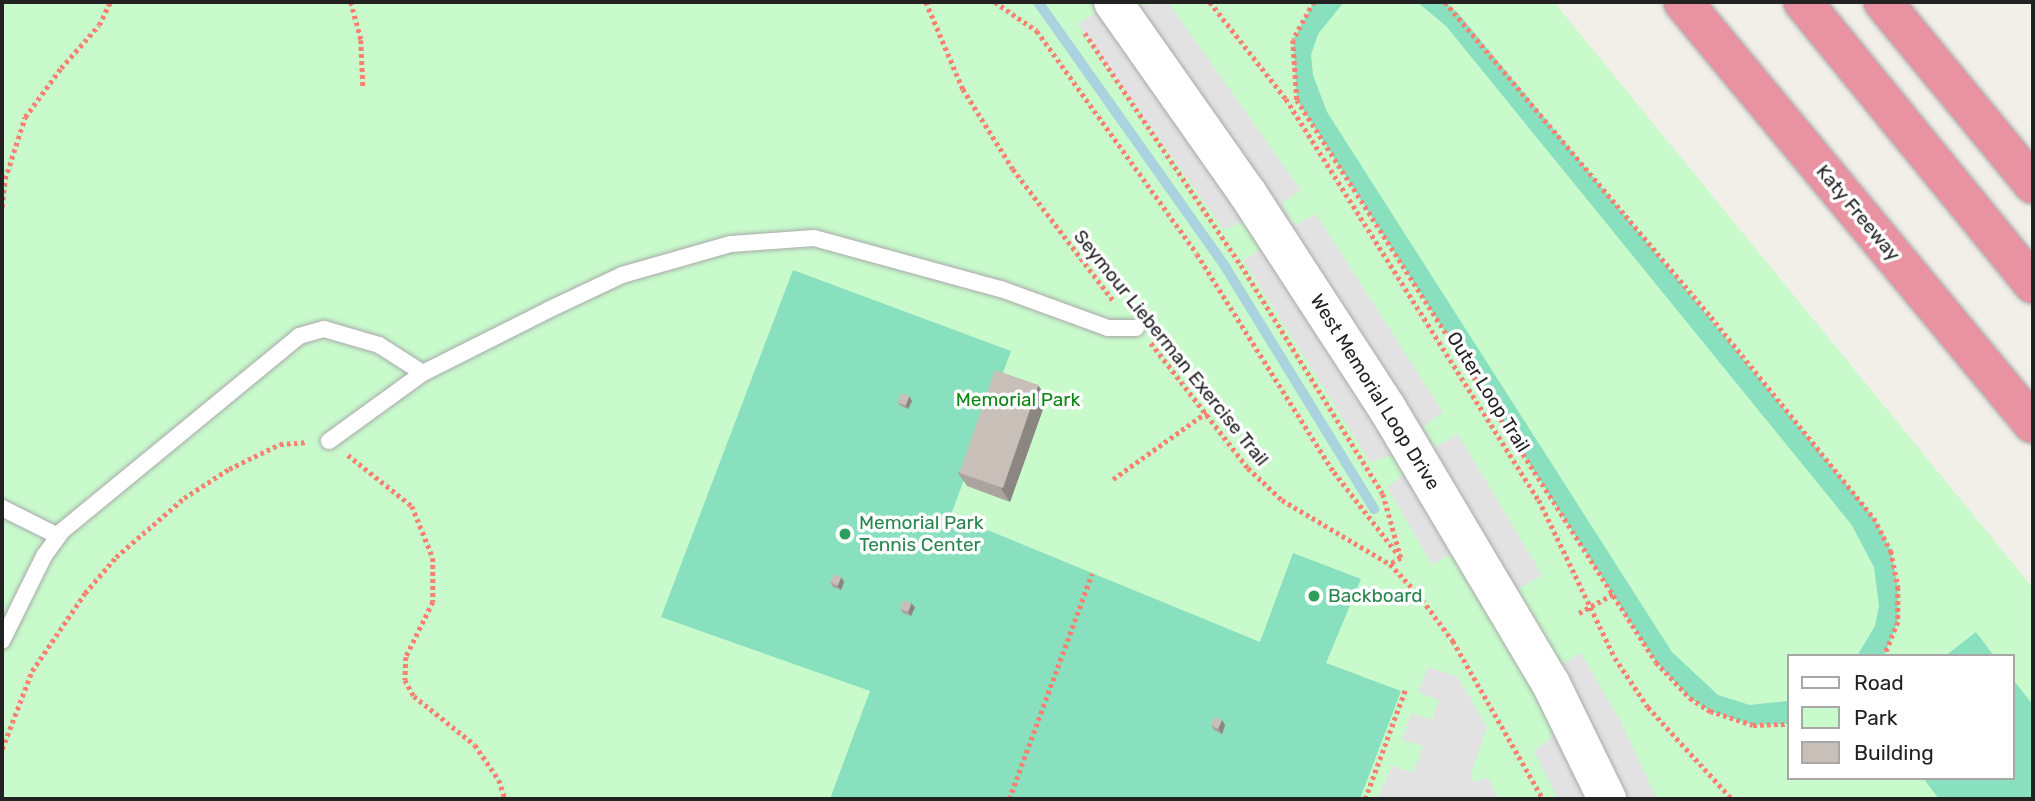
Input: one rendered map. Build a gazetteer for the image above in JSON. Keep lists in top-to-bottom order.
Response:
{
  "streets": {
    "highway": ["Katy Freeway"],
    "street": ["West Memorial Loop Drive"],
    "path": ["Seymour Lieberman Exercise Trail", "Outer Loop Trail"]
  },
  "parks": ["Memorial Park"],
  "places": ["Memorial Park Tennis Center", "Backboard"],
  "legend": ["Road", "Park", "Building"]
}
